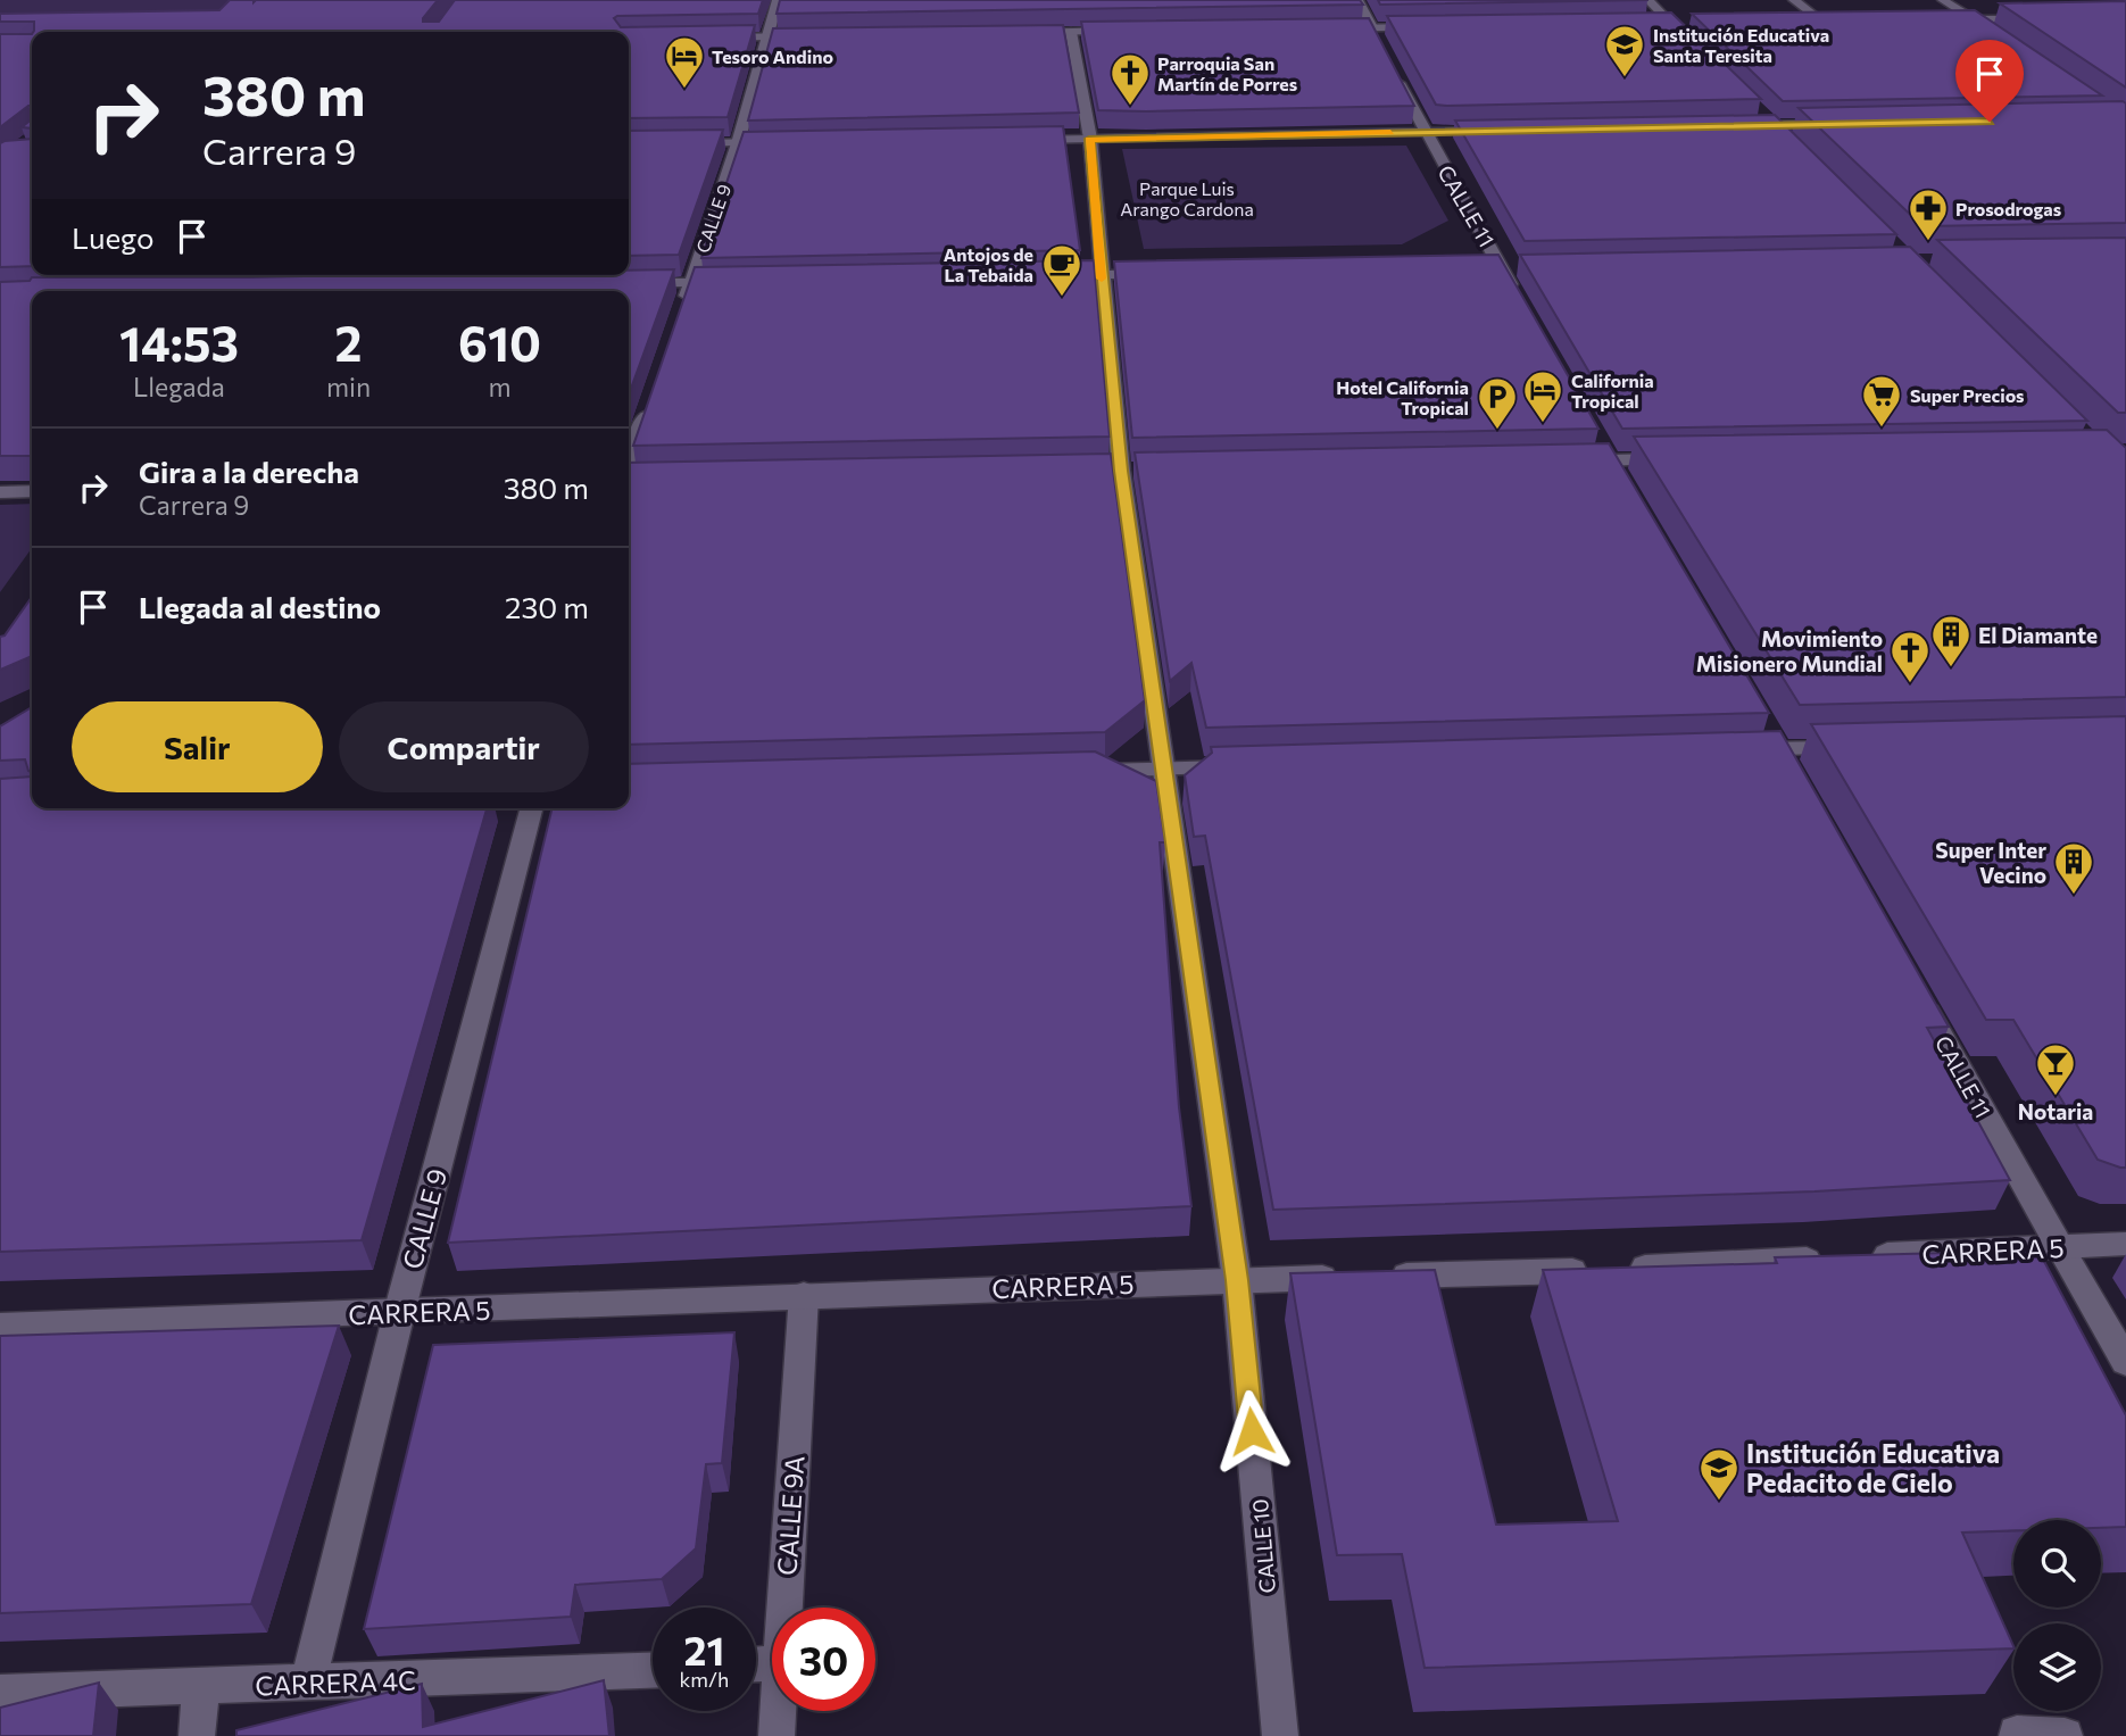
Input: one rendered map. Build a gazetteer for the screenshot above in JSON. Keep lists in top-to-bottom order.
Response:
{
  "streets": {
    "street": [
      "CALLE 11",
      "CALLE 9",
      "CARRERA 5",
      "CALLE 9A",
      "CALLE 10",
      "CARRERA 4C"
    ]
  },
  "crossings": [
    ["CALLE 11", "CARRERA 5"],
    ["CALLE 9", "CARRERA 5"],
    ["CALLE 9", "CARRERA 4C"],
    ["CARRERA 5", "CALLE 9A"],
    ["CARRERA 5", "CALLE 10"]
  ],
  "parks": ["Parque Luis Arango Cardona"],
  "places": {
    "school or university": ["Institución Educativa Santa Teresita", "Institución Educativa Pedacito de Cielo"],
    "hotel": ["Tesoro Andino", "California Tropical"],
    "church": ["Parroquia San Martín de Porres", "Movimiento Misionero Mundial"],
    "pharmacy": ["Prosodrogas"],
    "cafe": ["Antojos de La Tebaida"],
    "supermarket": ["Super Precios"],
    "parking": ["Hotel California Tropical"],
    "building": ["El Diamante", "Super Inter Vecino"],
    "bar": ["Notaria"]
  },
  "page": {
    "turn": ["380 m", "Carrera 9"],
    "then": "Luego",
    "eta": [
      "14:53",
      "Llegada",
      "2",
      "min",
      "610",
      "m"
    ],
    "list": [
      {
        "name": "Gira a la derecha",
        "note": "Carrera 9",
        "value": "380 m"
      },
      {
        "name": "Llegada al destino",
        "value": "230 m"
      }
    ],
    "buttons": ["Salir", "Compartir"],
    "speed": "21 km/h",
    "limit": "30"
  }
}
